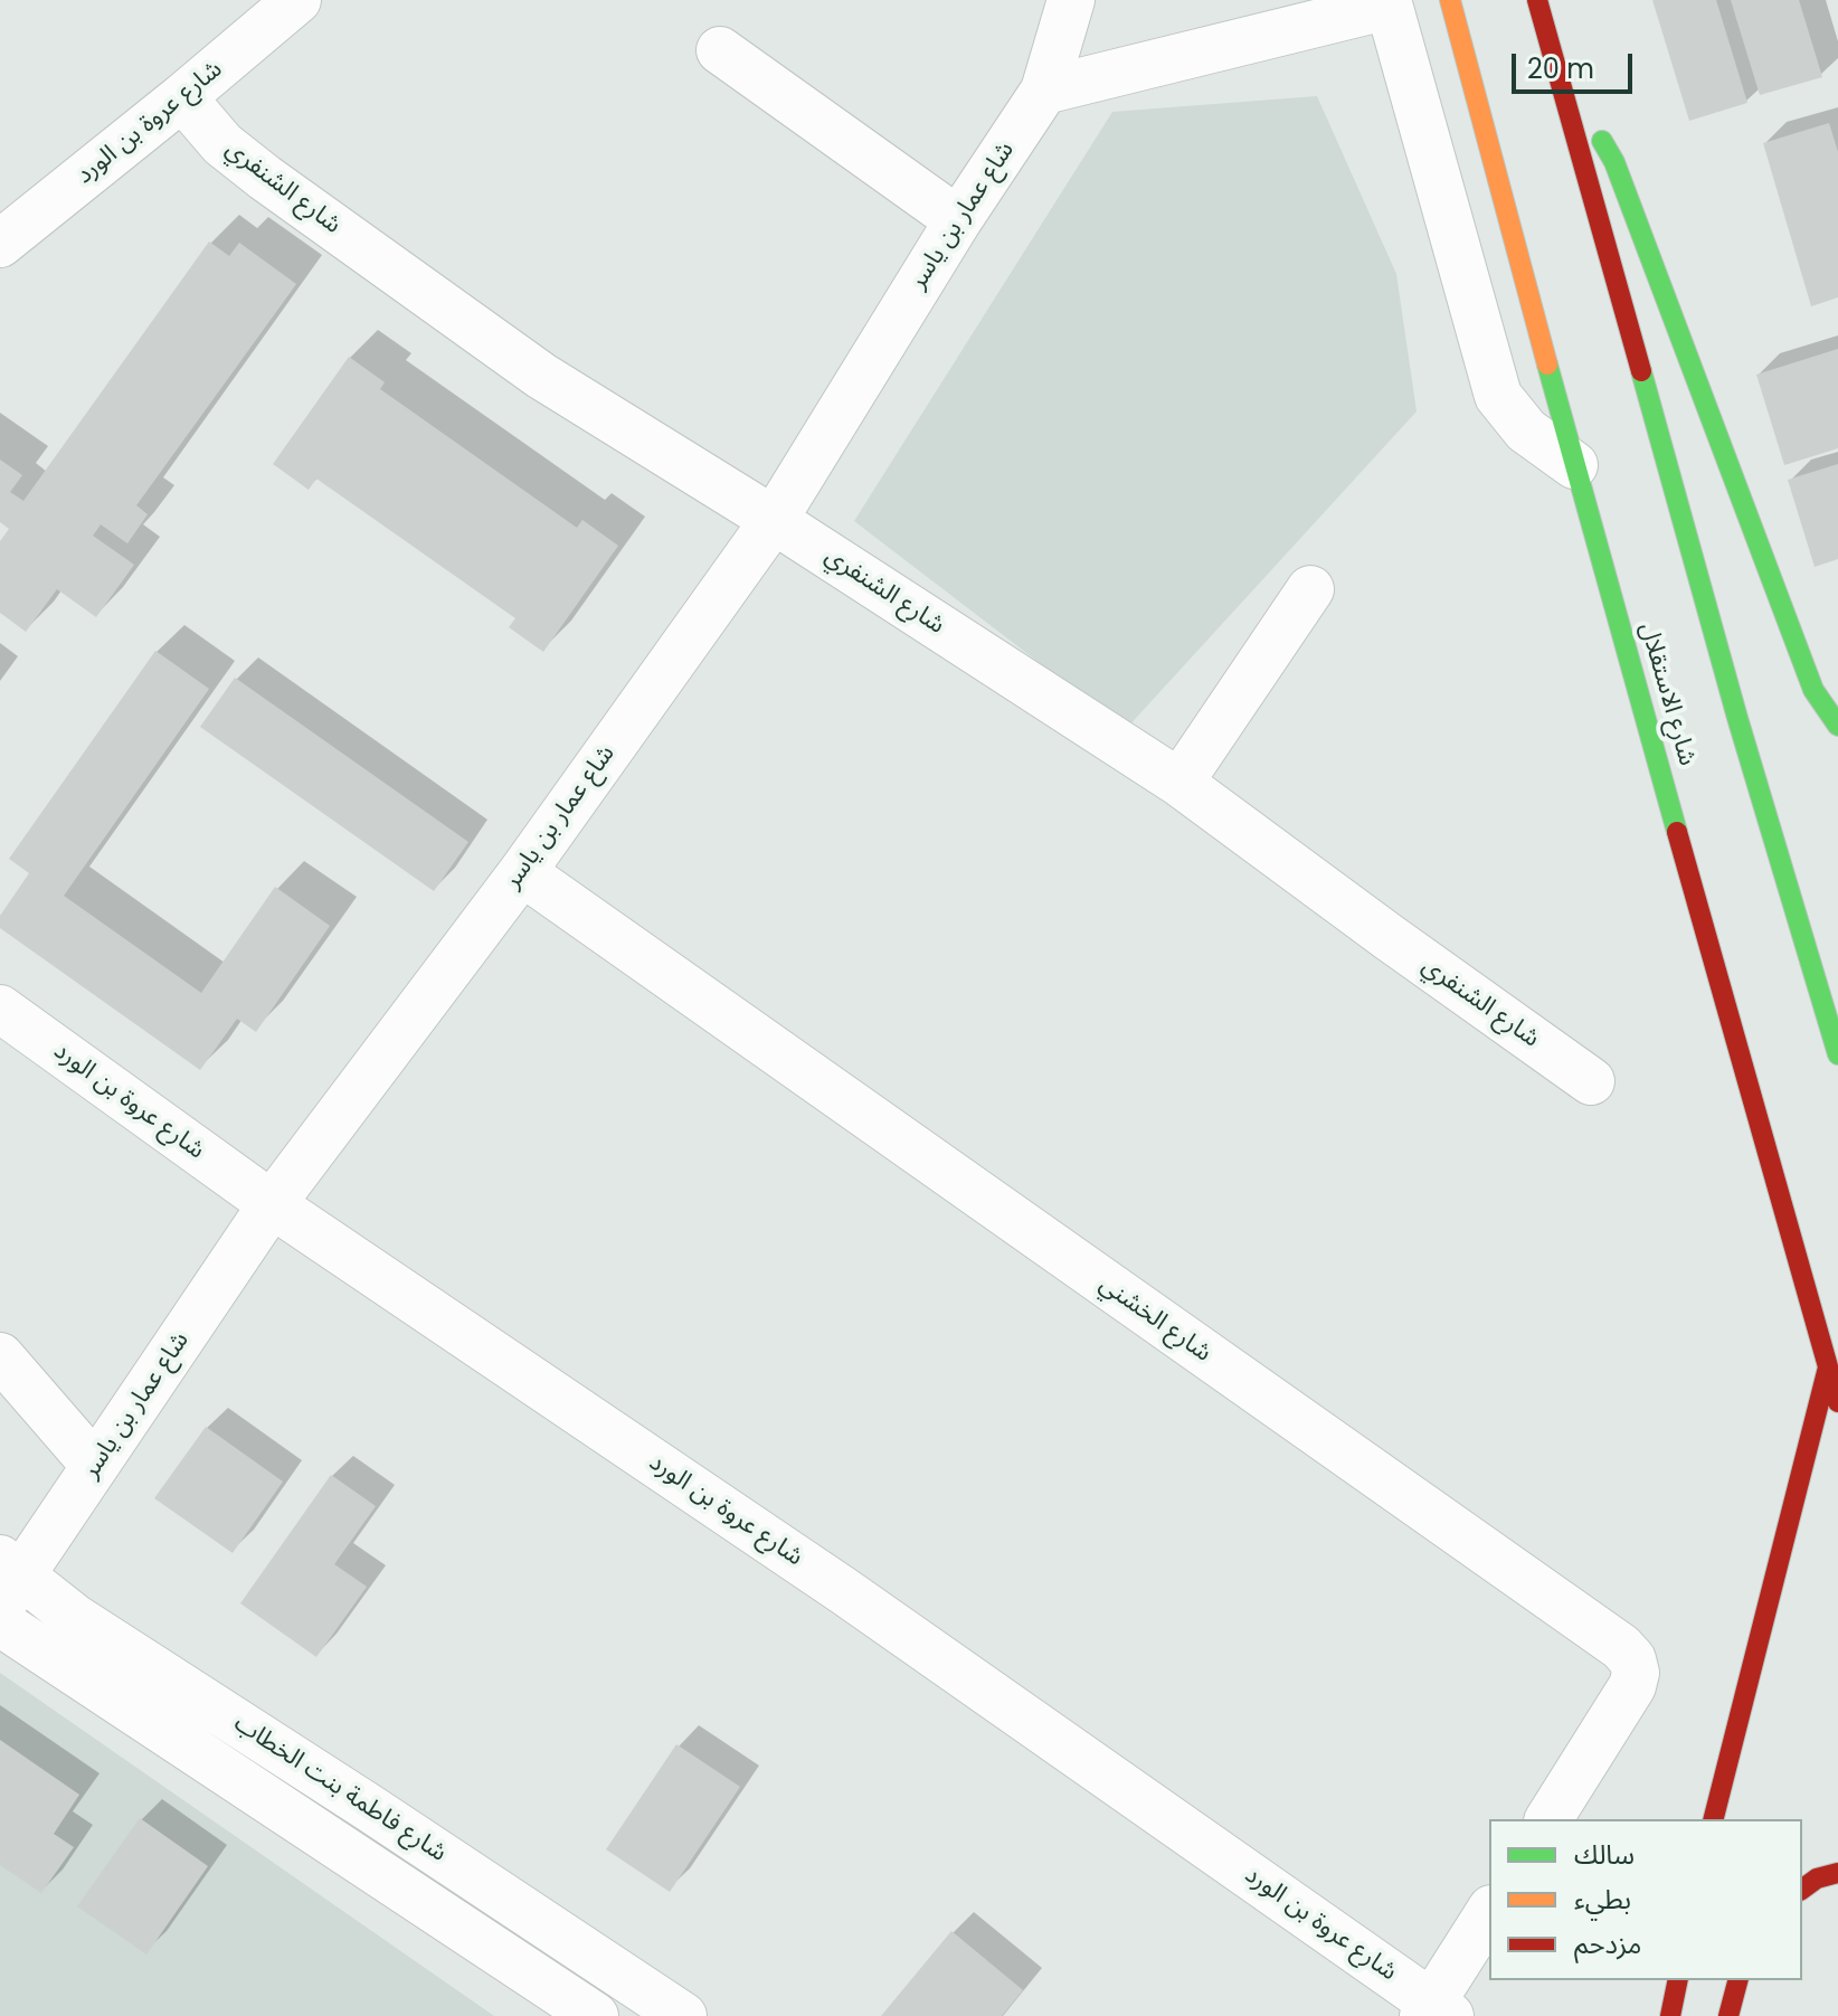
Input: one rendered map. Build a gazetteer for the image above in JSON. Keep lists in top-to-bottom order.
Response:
{
  "streets": {
    "highway": ["شارع الاستقلال"],
    "street": [
      "شارع عروة بن الورد",
      "شارع الشنفري",
      "شاع عمار بن ياسر",
      "شارع الخشني",
      "شارع فاطمة بنت الخطاب"
    ]
  },
  "crossings": [
    ["شارع عروة بن الورد", "شارع الشنفري"],
    ["شارع عروة بن الورد", "شاع عمار بن ياسر"],
    ["شارع الشنفري", "شاع عمار بن ياسر"],
    ["شاع عمار بن ياسر", "شارع الخشني"],
    ["شاع عمار بن ياسر", "شارع فاطمة بنت الخطاب"]
  ],
  "legend": ["سالك", "بطيء", "مزدحم"],
  "scale_bar": "20 m"
}
